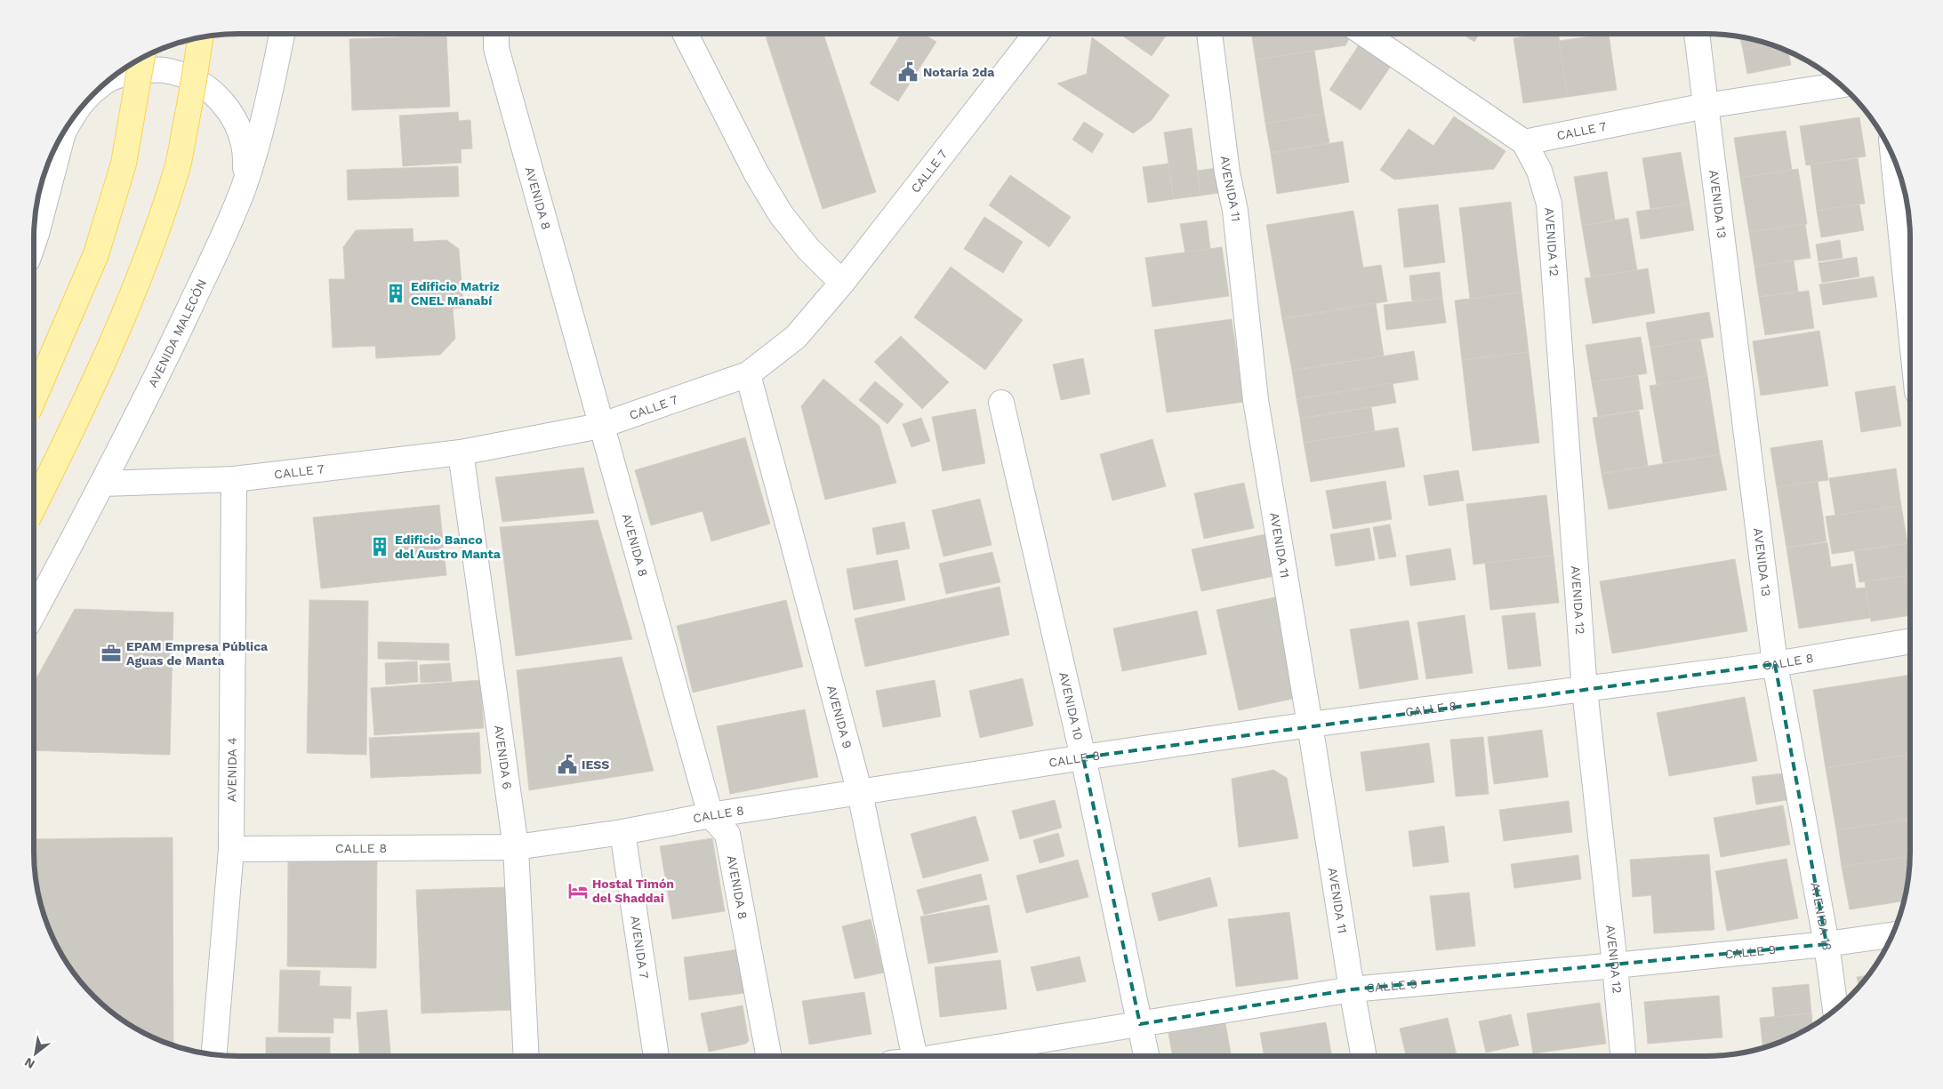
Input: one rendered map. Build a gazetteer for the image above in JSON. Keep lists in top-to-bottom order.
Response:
{
  "streets": {
    "street": [
      "CALLE 7",
      "AVENIDA 11",
      "AVENIDA 8",
      "AVENIDA 13",
      "AVENIDA 12",
      "AVENIDA MALECÓN",
      "CALLE 8",
      "AVENIDA 10",
      "AVENIDA 9",
      "AVENIDA 6",
      "AVENIDA 4",
      "AVENIDA 7",
      "CALLE 9"
    ]
  },
  "crossings": [
    ["CALLE 7", "AVENIDA 8"],
    ["CALLE 7", "AVENIDA 13"],
    ["CALLE 7", "AVENIDA 12"],
    ["CALLE 7", "AVENIDA MALECÓN"],
    ["CALLE 7", "AVENIDA 9"],
    ["CALLE 7", "AVENIDA 6"],
    ["CALLE 7", "AVENIDA 4"],
    ["AVENIDA 11", "CALLE 8"],
    ["AVENIDA 11", "CALLE 9"],
    ["AVENIDA 8", "CALLE 8"],
    ["AVENIDA 13", "CALLE 8"],
    ["AVENIDA 13", "CALLE 9"],
    ["AVENIDA 12", "CALLE 8"],
    ["AVENIDA 12", "CALLE 9"],
    ["CALLE 8", "AVENIDA 10"],
    ["CALLE 8", "AVENIDA 9"],
    ["CALLE 8", "AVENIDA 6"],
    ["CALLE 8", "AVENIDA 4"],
    ["CALLE 8", "AVENIDA 7"],
    ["AVENIDA 10", "CALLE 9"]
  ],
  "places": {
    "public building": ["Notaría 2da", "IESS"],
    "building": ["Edificio Matriz CNEL Manabí", "Edificio Banco del Austro Manta"],
    "office": ["EPAM Empresa Pública Aguas de Manta"],
    "hotel": ["Hostal Timón del Shaddai"]
  },
  "north": "bottom left"
}
